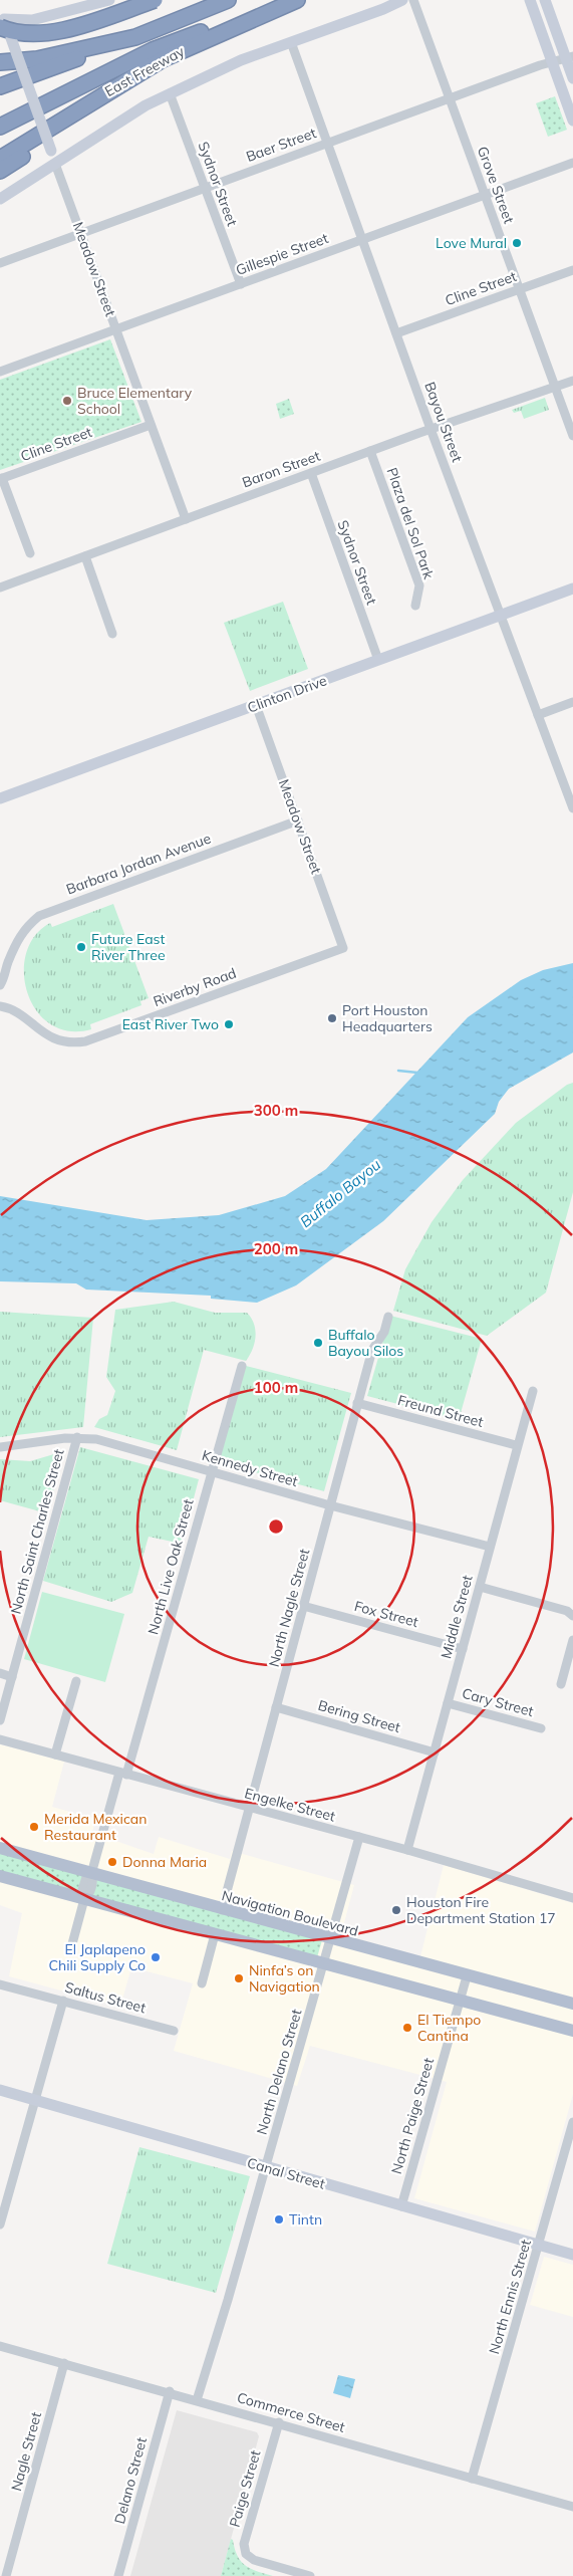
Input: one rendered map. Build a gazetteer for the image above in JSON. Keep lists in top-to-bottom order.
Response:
{
  "streets": {
    "highway": ["East Freeway"],
    "main road": ["Navigation Boulevard"],
    "street": [
      "Baer Street",
      "Sydnor Street",
      "Grove Street",
      "Gillespie Street",
      "Meadow Street",
      "Cline Street",
      "Bayou Street",
      "Baron Street",
      "Plaza del Sol Park",
      "Clinton Drive",
      "Barbara Jordan Avenue",
      "Riverby Road",
      "Freund Street",
      "Kennedy Street",
      "North Saint Charles Street",
      "North Live Oak Street",
      "North Nagle Street",
      "Fox Street",
      "Middle Street",
      "Cary Street",
      "Bering Street",
      "Engelke Street",
      "Saltus Street",
      "North Delano Street",
      "North Paige Street",
      "Canal Street",
      "North Ennis Street",
      "Commerce Street",
      "Nagle Street",
      "Delano Street",
      "Paige Street"
    ]
  },
  "crossings": [
    ["Baer Street", "Sydnor Street"],
    ["Baer Street", "Grove Street"],
    ["Baer Street", "Meadow Street"],
    ["Baer Street", "Bayou Street"],
    ["Sydnor Street", "Gillespie Street"],
    ["Sydnor Street", "Baron Street"],
    ["Sydnor Street", "Clinton Drive"],
    ["Grove Street", "Gillespie Street"],
    ["Grove Street", "Cline Street"],
    ["Grove Street", "Baron Street"],
    ["Gillespie Street", "Meadow Street"],
    ["Gillespie Street", "Bayou Street"],
    ["Meadow Street", "Cline Street"],
    ["Meadow Street", "Baron Street"],
    ["Meadow Street", "Clinton Drive"],
    ["Meadow Street", "Barbara Jordan Avenue"],
    ["Meadow Street", "Riverby Road"],
    ["Cline Street", "Bayou Street"],
    ["Bayou Street", "Baron Street"],
    ["Bayou Street", "Clinton Drive"],
    ["Baron Street", "Plaza del Sol Park"],
    ["Freund Street", "North Nagle Street"],
    ["Freund Street", "Middle Street"],
    ["Kennedy Street", "North Saint Charles Street"],
    ["Kennedy Street", "North Live Oak Street"],
    ["Kennedy Street", "North Nagle Street"],
    ["Kennedy Street", "Middle Street"],
    ["North Live Oak Street", "Engelke Street"],
    ["North Live Oak Street", "Navigation Boulevard"],
    ["North Nagle Street", "Fox Street"],
    ["North Nagle Street", "Bering Street"],
    ["North Nagle Street", "Engelke Street"],
    ["North Nagle Street", "Navigation Boulevard"],
    ["Fox Street", "Middle Street"],
    ["Middle Street", "Cary Street"],
    ["Middle Street", "Bering Street"],
    ["Middle Street", "Engelke Street"],
    ["Engelke Street", "North Delano Street"],
    ["Navigation Boulevard", "North Delano Street"],
    ["Navigation Boulevard", "North Paige Street"],
    ["North Delano Street", "Canal Street"],
    ["North Delano Street", "Commerce Street"],
    ["North Paige Street", "Canal Street"],
    ["Canal Street", "North Ennis Street"],
    ["North Ennis Street", "Commerce Street"],
    ["Commerce Street", "Nagle Street"],
    ["Commerce Street", "Delano Street"],
    ["Commerce Street", "Paige Street"]
  ],
  "water": ["Buffalo Bayou"],
  "places": [
    "Love Mural",
    "Bruce Elementary School",
    "Future East River Three",
    "Port Houston Headquarters",
    "East River Two",
    "Buffalo Bayou Silos",
    "Merida Mexican Restaurant",
    "Donna Maria",
    "Houston Fire Department Station 17",
    "El Japlapeno Chili Supply Co",
    "Ninfa’s on Navigation",
    "El Tiempo Cantina",
    "Tintn"
  ],
  "rings": ["300 m", "200 m", "100 m"]
}
